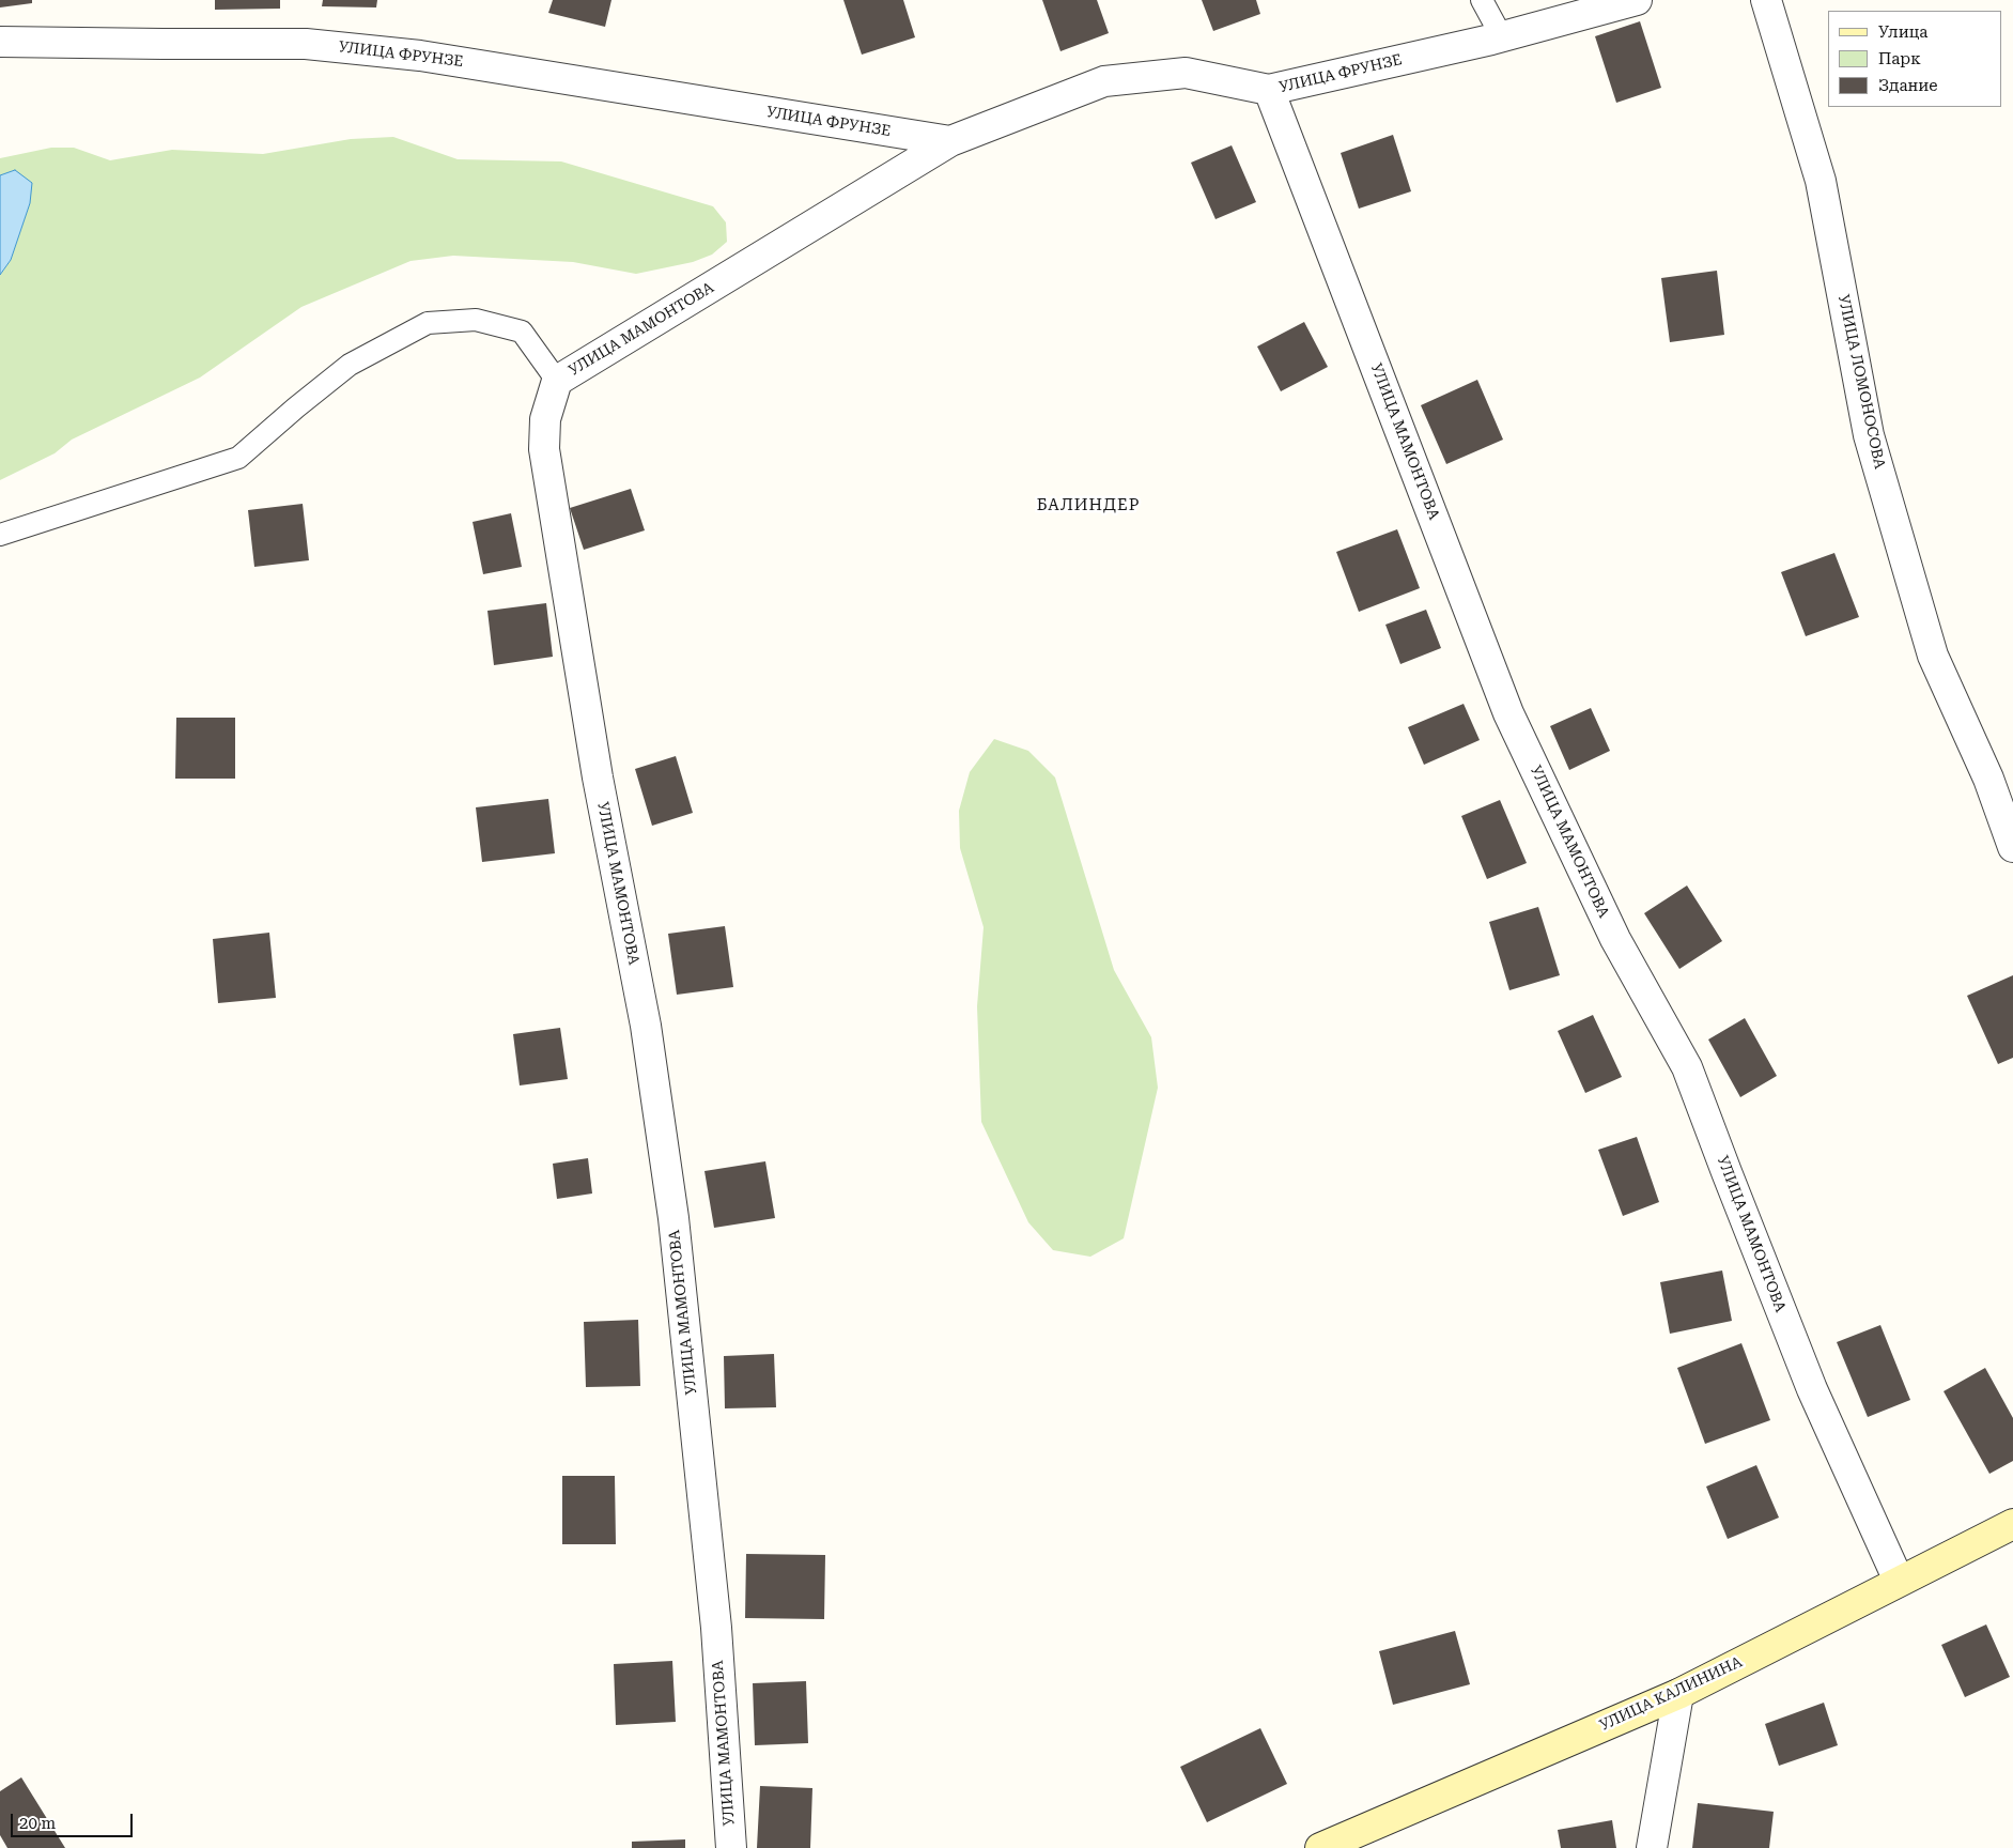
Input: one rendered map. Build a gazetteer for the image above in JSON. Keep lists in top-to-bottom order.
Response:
{
  "streets": {
    "street": [
      "УЛИЦА ФРУНЗЕ",
      "УЛИЦА МАМОНТОВА",
      "УЛИЦА ЛОМОНОСОВА",
      "УЛИЦА КАЛИНИНА"
    ]
  },
  "crossings": [
    ["УЛИЦА ФРУНЗЕ", "УЛИЦА МАМОНТОВА"],
    ["УЛИЦА МАМОНТОВА", "УЛИЦА КАЛИНИНА"]
  ],
  "districts": ["БАЛИНДЕР"],
  "legend": ["Улица", "Парк", "Здание"],
  "scale_bar": "20 m"
}
